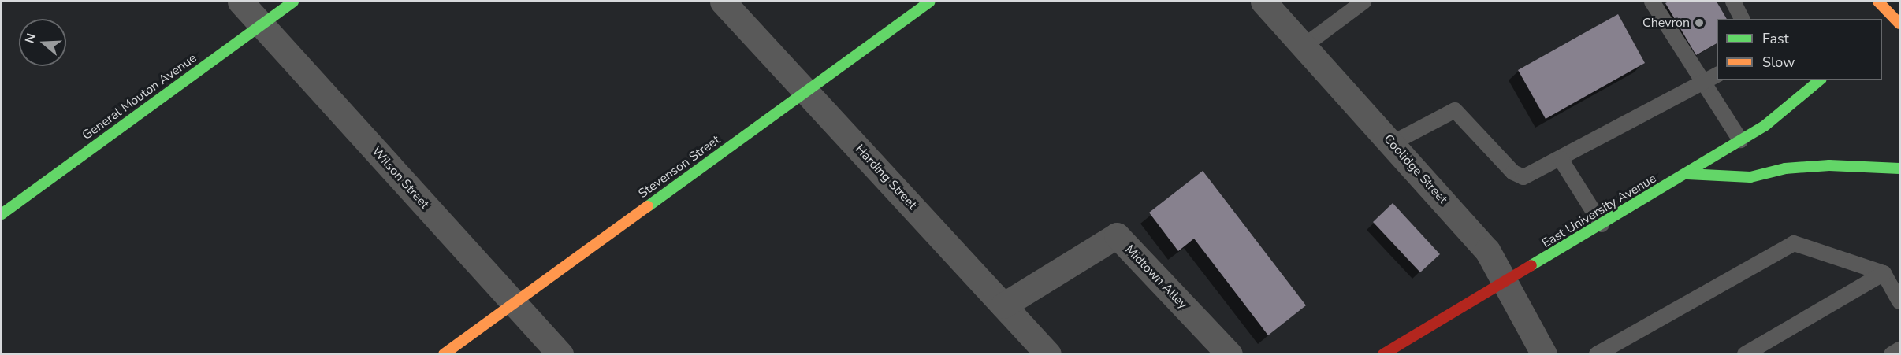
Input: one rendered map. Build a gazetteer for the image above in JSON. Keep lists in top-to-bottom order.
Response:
{
  "streets": {
    "street": [
      "General Mouton Avenue",
      "Stevenson Street",
      "Coolidge Street",
      "Harding Street",
      "Wilson Street",
      "East University Avenue",
      "Midtown Alley"
    ]
  },
  "crossings": [
    ["General Mouton Avenue", "Wilson Street"],
    ["Stevenson Street", "Harding Street"],
    ["Stevenson Street", "Wilson Street"],
    ["Coolidge Street", "East University Avenue"],
    ["Harding Street", "Midtown Alley"]
  ],
  "places": ["Chevron"],
  "legend": ["Fast", "Slow"],
  "north": "left"
}
